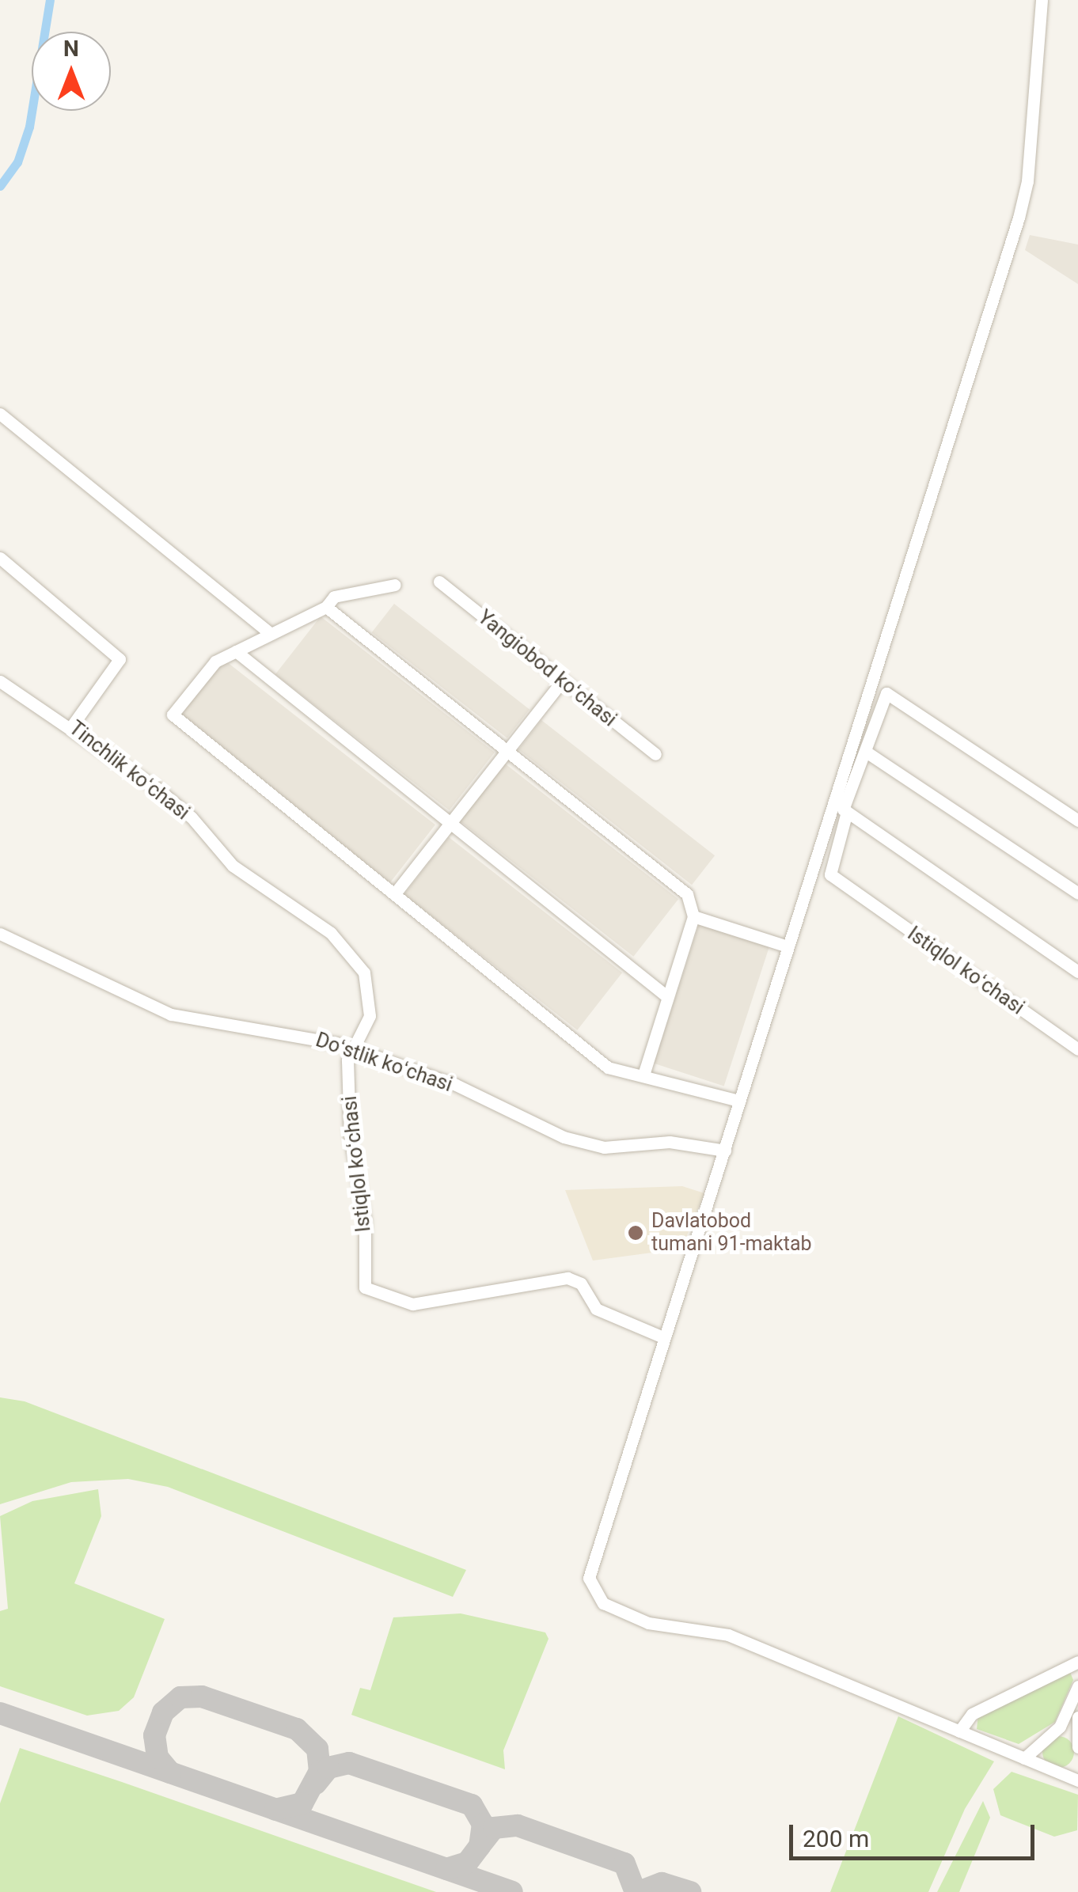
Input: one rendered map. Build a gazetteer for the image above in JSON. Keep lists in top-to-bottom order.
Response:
{
  "streets": {
    "street": [
      "Yangiobod koʻchasi",
      "Tinchlik koʻchasi",
      "Istiqlol koʻchasi",
      "Doʻstlik koʻchasi"
    ]
  },
  "crossings": [
    ["Tinchlik koʻchasi", "Istiqlol koʻchasi"],
    ["Tinchlik koʻchasi", "Doʻstlik koʻchasi"],
    ["Istiqlol koʻchasi", "Doʻstlik koʻchasi"]
  ],
  "places": ["Davlatobod tumani 91-maktab"],
  "scale_bar": "200 m",
  "north": "top"
}
